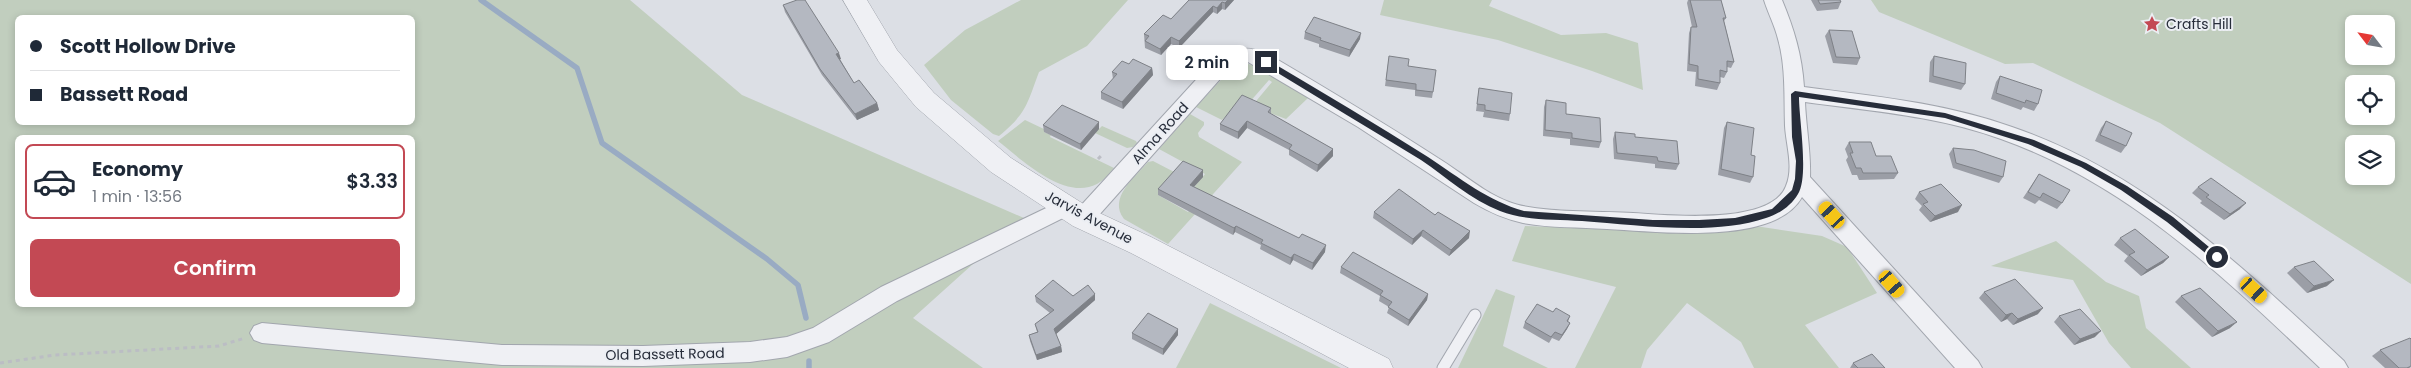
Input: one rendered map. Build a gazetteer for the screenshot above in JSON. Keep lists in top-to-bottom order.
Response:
{
  "streets": {
    "street": ["Alma Road", "Jarvis Avenue", "Old Bassett Road"]
  },
  "crossings": [
    ["Alma Road", "Jarvis Avenue"],
    ["Alma Road", "Old Bassett Road"],
    ["Jarvis Avenue", "Old Bassett Road"]
  ],
  "places": {
    "place": ["Crafts Hill"]
  },
  "north": "top left",
  "page": {
    "banner": ["Scott Hollow Drive", "Bassett Road"],
    "bubble": "2 min",
    "list": [
      {
        "name": "Economy",
        "note": "1 min · 13:56",
        "value": "$3.33"
      }
    ],
    "buttons": "Confirm"
  }
}
